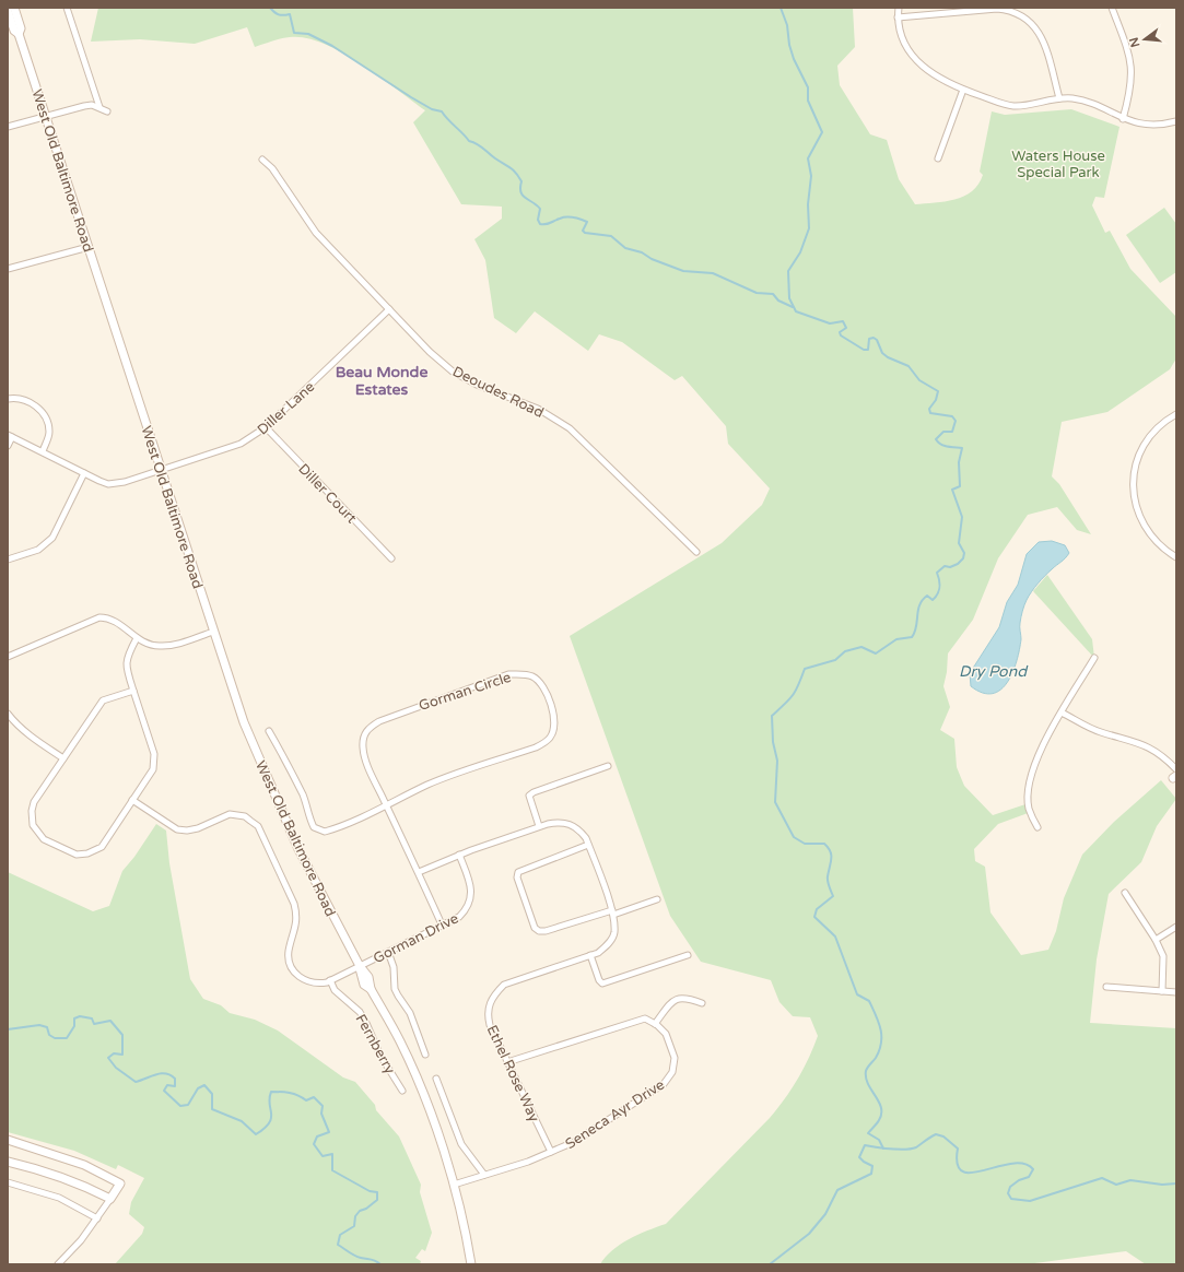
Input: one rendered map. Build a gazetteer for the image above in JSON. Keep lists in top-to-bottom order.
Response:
{
  "streets": {
    "street": [
      "West Old Baltimore Road",
      "Deoudes Road",
      "Diller Lane",
      "Diller Court",
      "Gorman Circle",
      "Gorman Drive",
      "Fernberry",
      "Ethel Rose Way",
      "Seneca Ayr Drive"
    ]
  },
  "crossings": [
    ["West Old Baltimore Road", "Diller Lane"],
    ["West Old Baltimore Road", "Gorman Drive"],
    ["West Old Baltimore Road", "Seneca Ayr Drive"],
    ["Deoudes Road", "Diller Lane"],
    ["Diller Lane", "Diller Court"],
    ["Gorman Circle", "Gorman Drive"],
    ["Gorman Circle", "Ethel Rose Way"],
    ["Gorman Drive", "Fernberry"],
    ["Gorman Drive", "Ethel Rose Way"],
    ["Ethel Rose Way", "Seneca Ayr Drive"]
  ],
  "districts": ["Beau Monde Estates"],
  "water": ["Dry Pond"],
  "parks": ["Waters House Special Park"],
  "north": "left"
}
